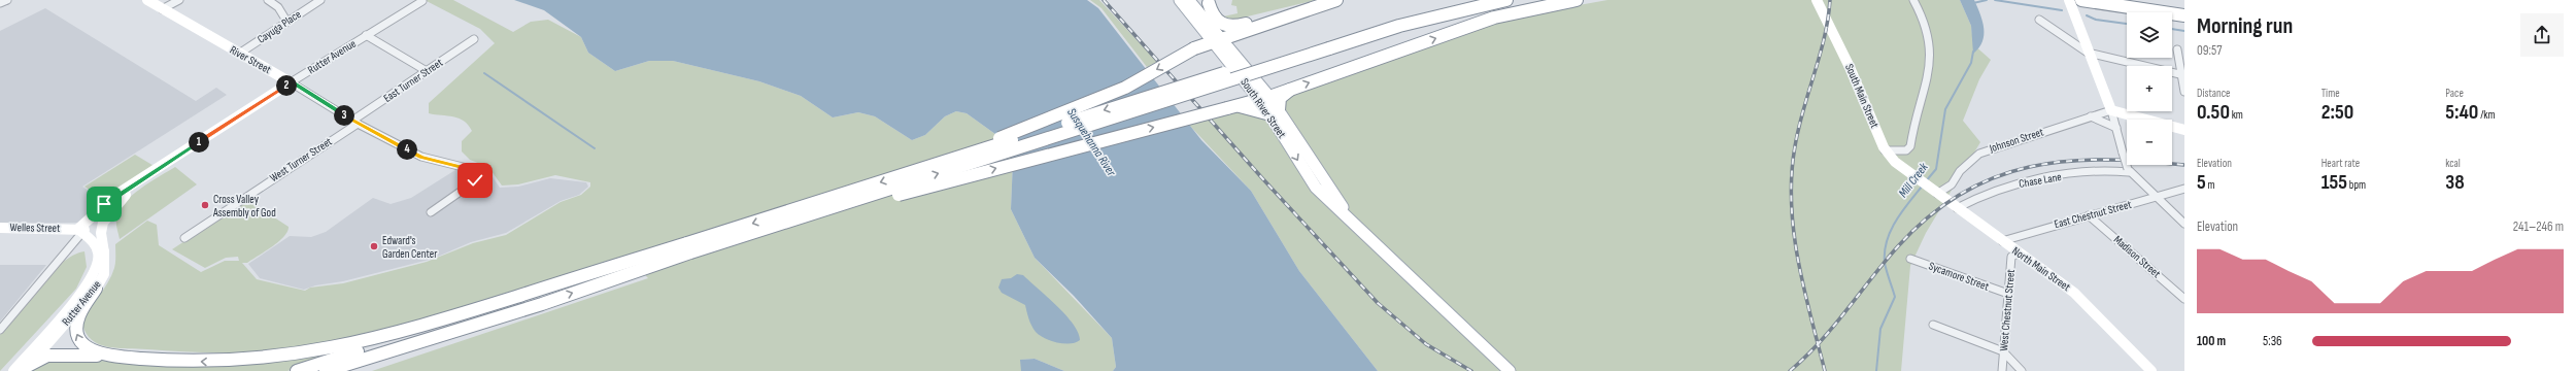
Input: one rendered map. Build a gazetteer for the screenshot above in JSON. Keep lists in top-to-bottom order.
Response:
{
  "streets": {
    "main road": [
      "Rutter Avenue",
      "River Street",
      "South Main Street",
      "South River Street",
      "Welles Street",
      "North Main Street"
    ],
    "street": [
      "Cayuga Place",
      "East Turner Street",
      "Johnson Street",
      "West Turner Street",
      "Chase Lane",
      "East Chestnut Street",
      "Madison Street",
      "Sycamore Street",
      "West Chestnut Street"
    ]
  },
  "crossings": [
    ["Cayuga Place", "River Street"],
    ["Rutter Avenue", "River Street"],
    ["Rutter Avenue", "Welles Street"],
    ["River Street", "East Turner Street"],
    ["River Street", "West Turner Street"],
    ["East Turner Street", "West Turner Street"],
    ["South Main Street", "North Main Street"],
    ["Johnson Street", "North Main Street"],
    ["Chase Lane", "North Main Street"],
    ["East Chestnut Street", "Madison Street"],
    ["East Chestnut Street", "North Main Street"],
    ["North Main Street", "West Chestnut Street"],
    ["Sycamore Street", "West Chestnut Street"]
  ],
  "water": ["Susquehanna River", "Mill Creek"],
  "places": ["Cross Valley Assembly of God", "Edward's Garden Center"],
  "page": {
    "heading": ["Morning run", "09:57"],
    "map_buttons": ["+", "−"],
    "stats": [
      ["Distance", "0.50 km"],
      ["Time", "2:50"],
      ["Pace", "5:40 /km"],
      ["Elevation", "5 m"],
      ["Heart rate", "155 bpm"],
      ["kcal", "38"]
    ],
    "pins": [
      "2",
      "3",
      "1",
      "4"
    ],
    "chart": ["Elevation", "241–246 m"],
    "list": [
      {
        "name": "100 m",
        "note": "5:36"
      }
    ]
  }
}
